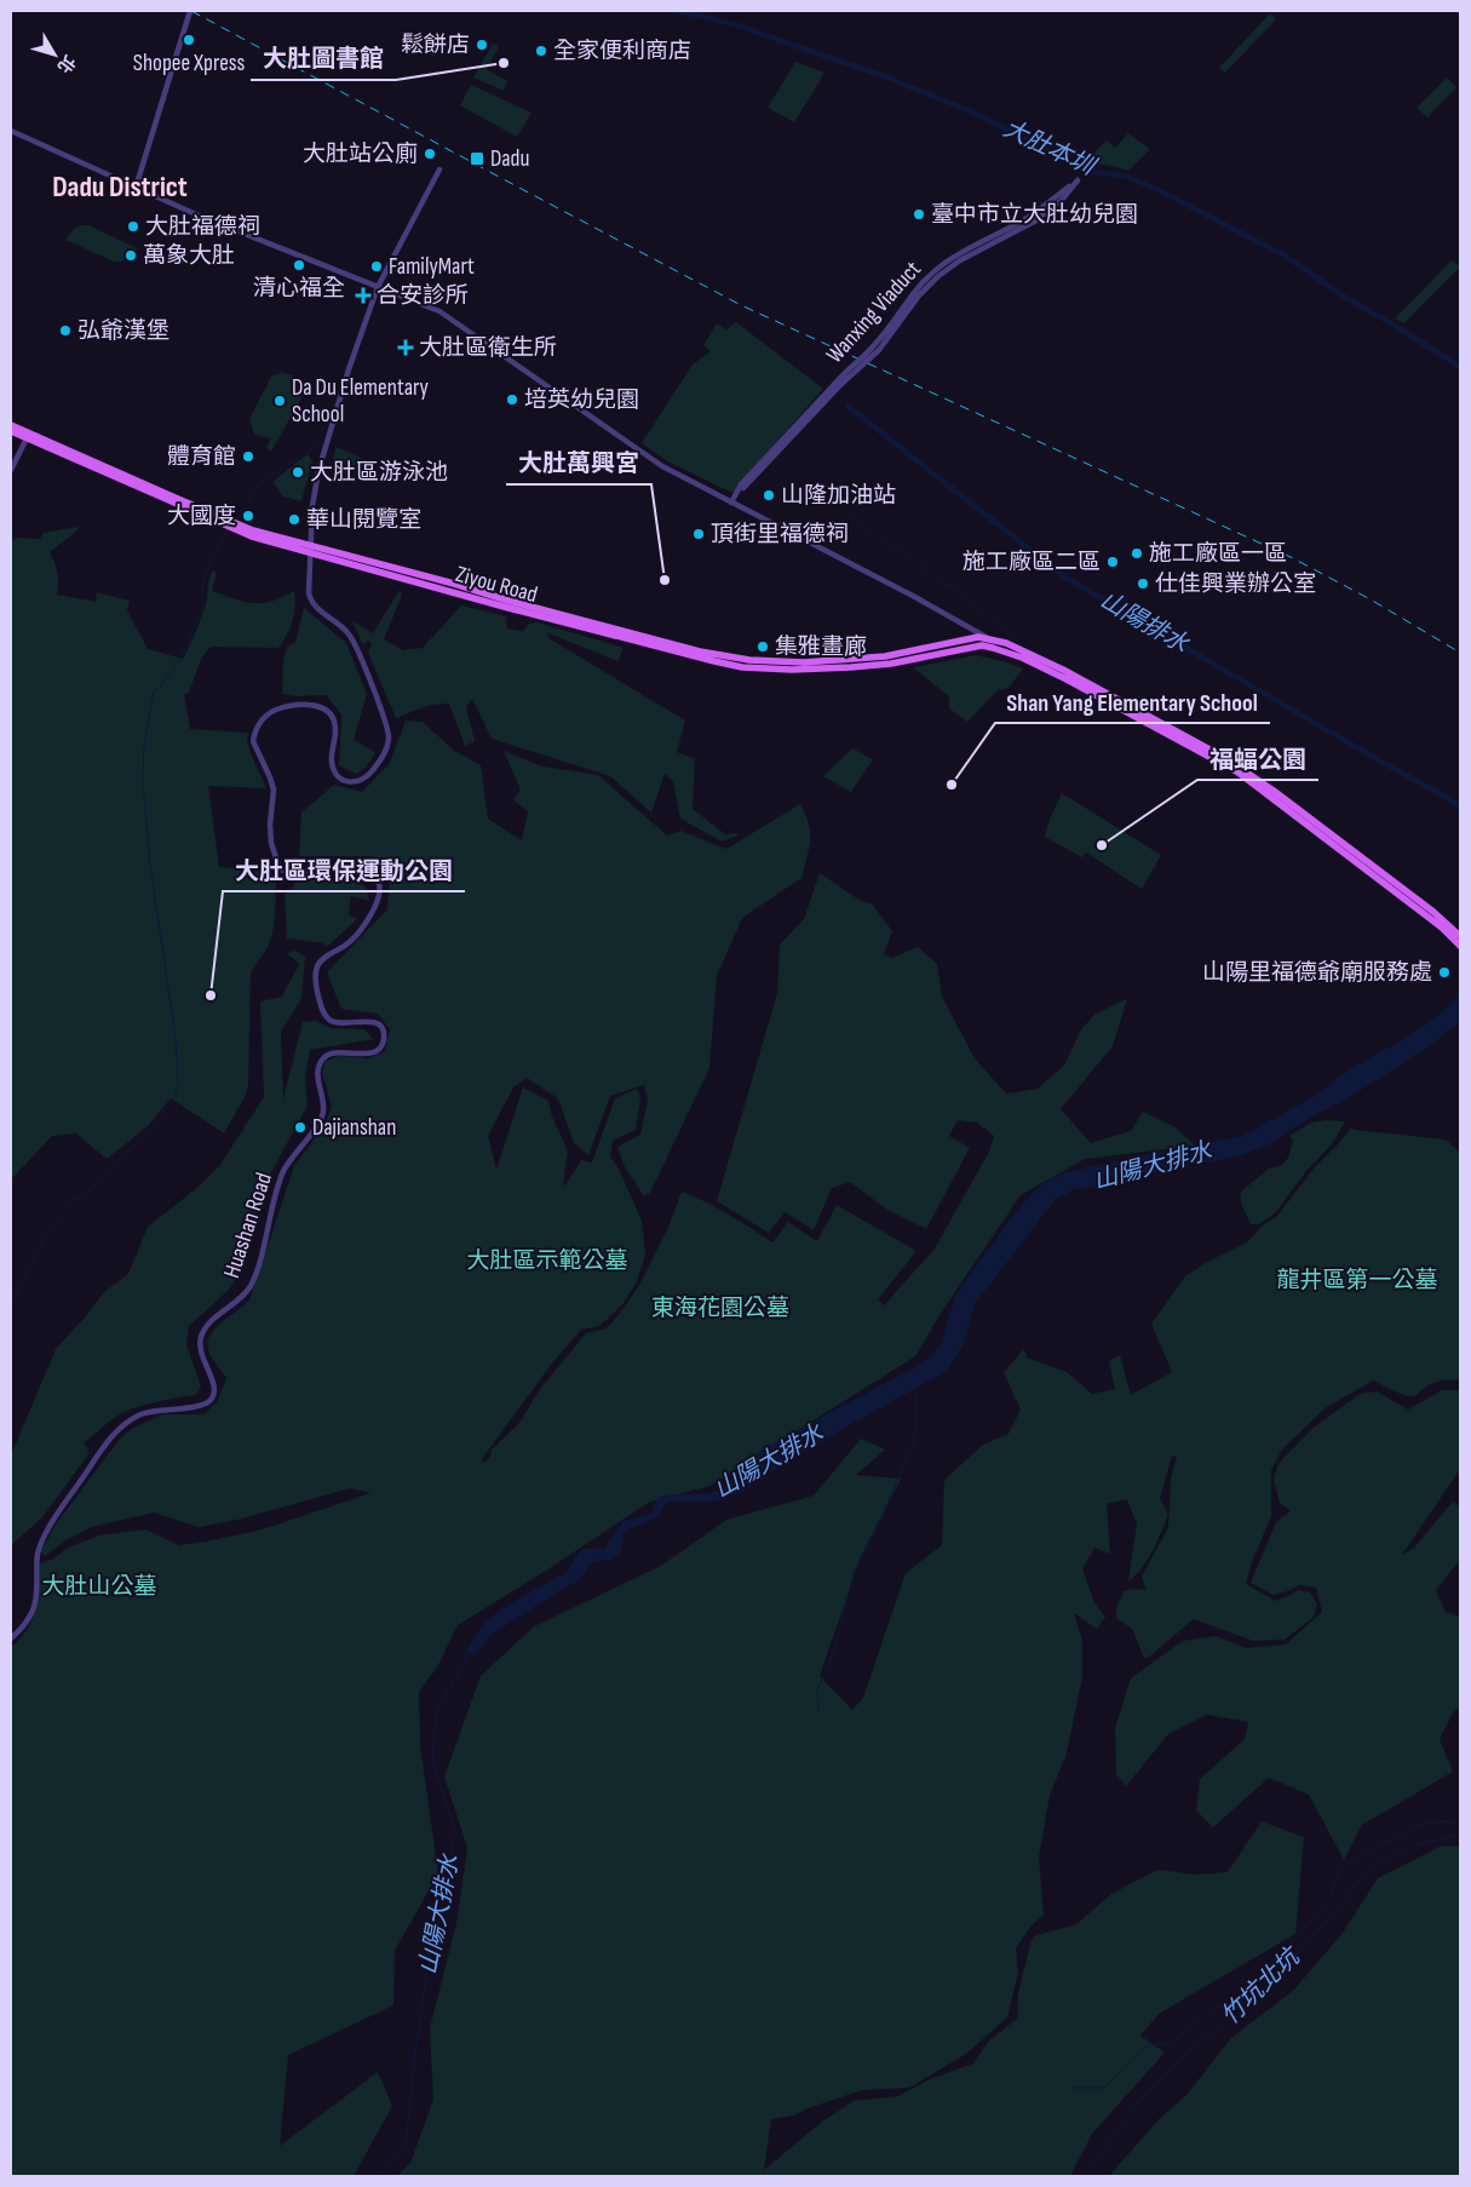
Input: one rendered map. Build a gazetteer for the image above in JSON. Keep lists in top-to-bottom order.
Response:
{
  "streets": {
    "main road": ["Ziyou Road"],
    "street": ["Wanxing Viaduct", "Huashan Road"]
  },
  "crossings": [
    ["Ziyou Road", "Huashan Road"]
  ],
  "districts": ["Dadu District"],
  "water": [
    "大肚本圳",
    "山陽排水",
    "山陽大排水",
    "竹坑北坑"
  ],
  "parks": [
    "大肚區示範公墓",
    "龍井區第一公墓",
    "東海花園公墓",
    "大肚山公墓"
  ],
  "places": {
    "other": [
      "Shopee Xpress",
      "鬆餅店",
      "全家便利商店",
      "大肚圖書館",
      "大肚站公廁",
      "臺中市立大肚幼兒園",
      "大肚福德祠",
      "萬象大肚",
      "清心福全",
      "FamilyMart",
      "弘爺漢堡",
      "培英幼兒園",
      "Da Du Elementary School",
      "體育館",
      "大肚區游泳池",
      "山隆加油站",
      "大國度",
      "華山閱覽室",
      "頂街里福德祠",
      "施工廠區一區",
      "施工廠區二區",
      "大肚萬興宮",
      "仕佳興業辦公室",
      "集雅畫廊",
      "Shan Yang Elementary School",
      "福蝠公園",
      "山陽里福德爺廟服務處",
      "大肚區環保運動公園",
      "Dajianshan"
    ],
    "transit": ["Dadu"],
    "health": ["合安診所", "大肚區衛生所"]
  },
  "north": "bottom right"
}
